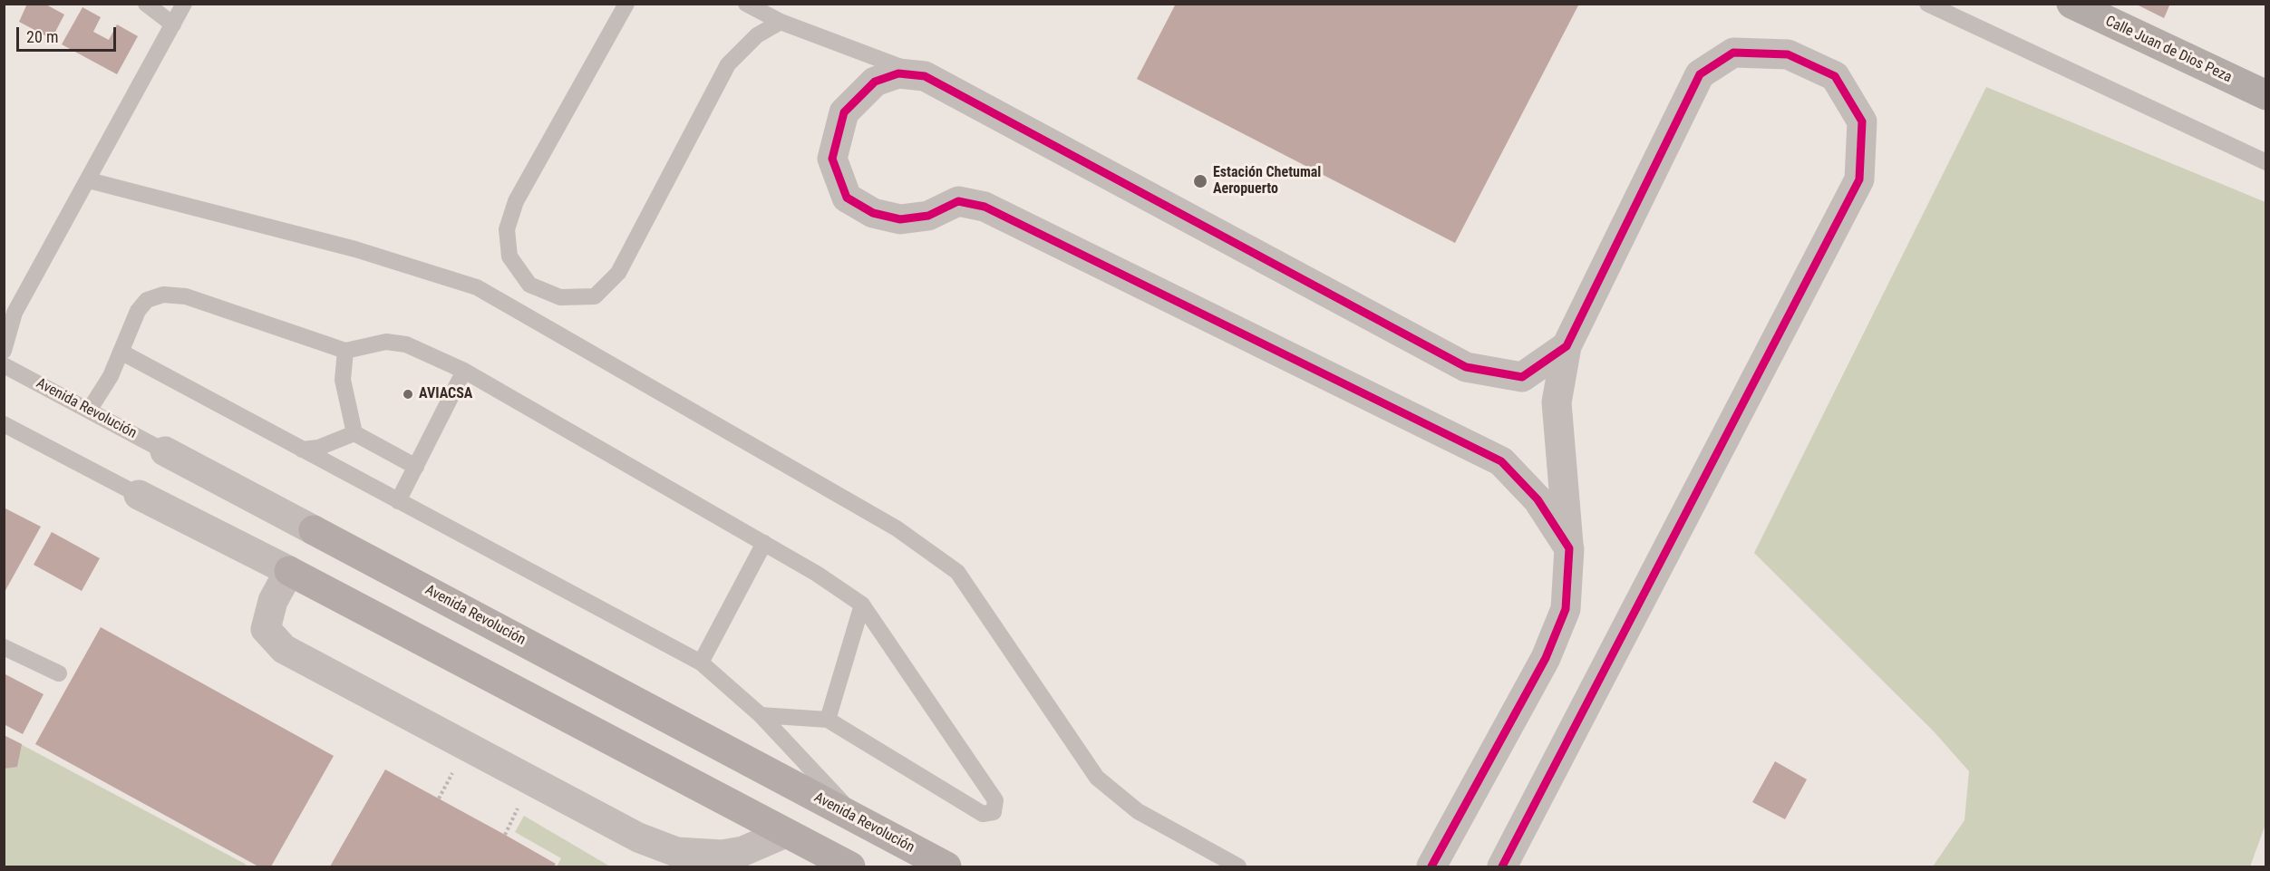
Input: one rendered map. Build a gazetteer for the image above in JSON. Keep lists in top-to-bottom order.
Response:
{
  "streets": {
    "main road": ["Calle Juan de Dios Peza"],
    "street": ["Avenida Revolución"]
  },
  "places": ["Estación Chetumal Aeropuerto", "AVIACSA"],
  "scale_bar": "20 m"
}
